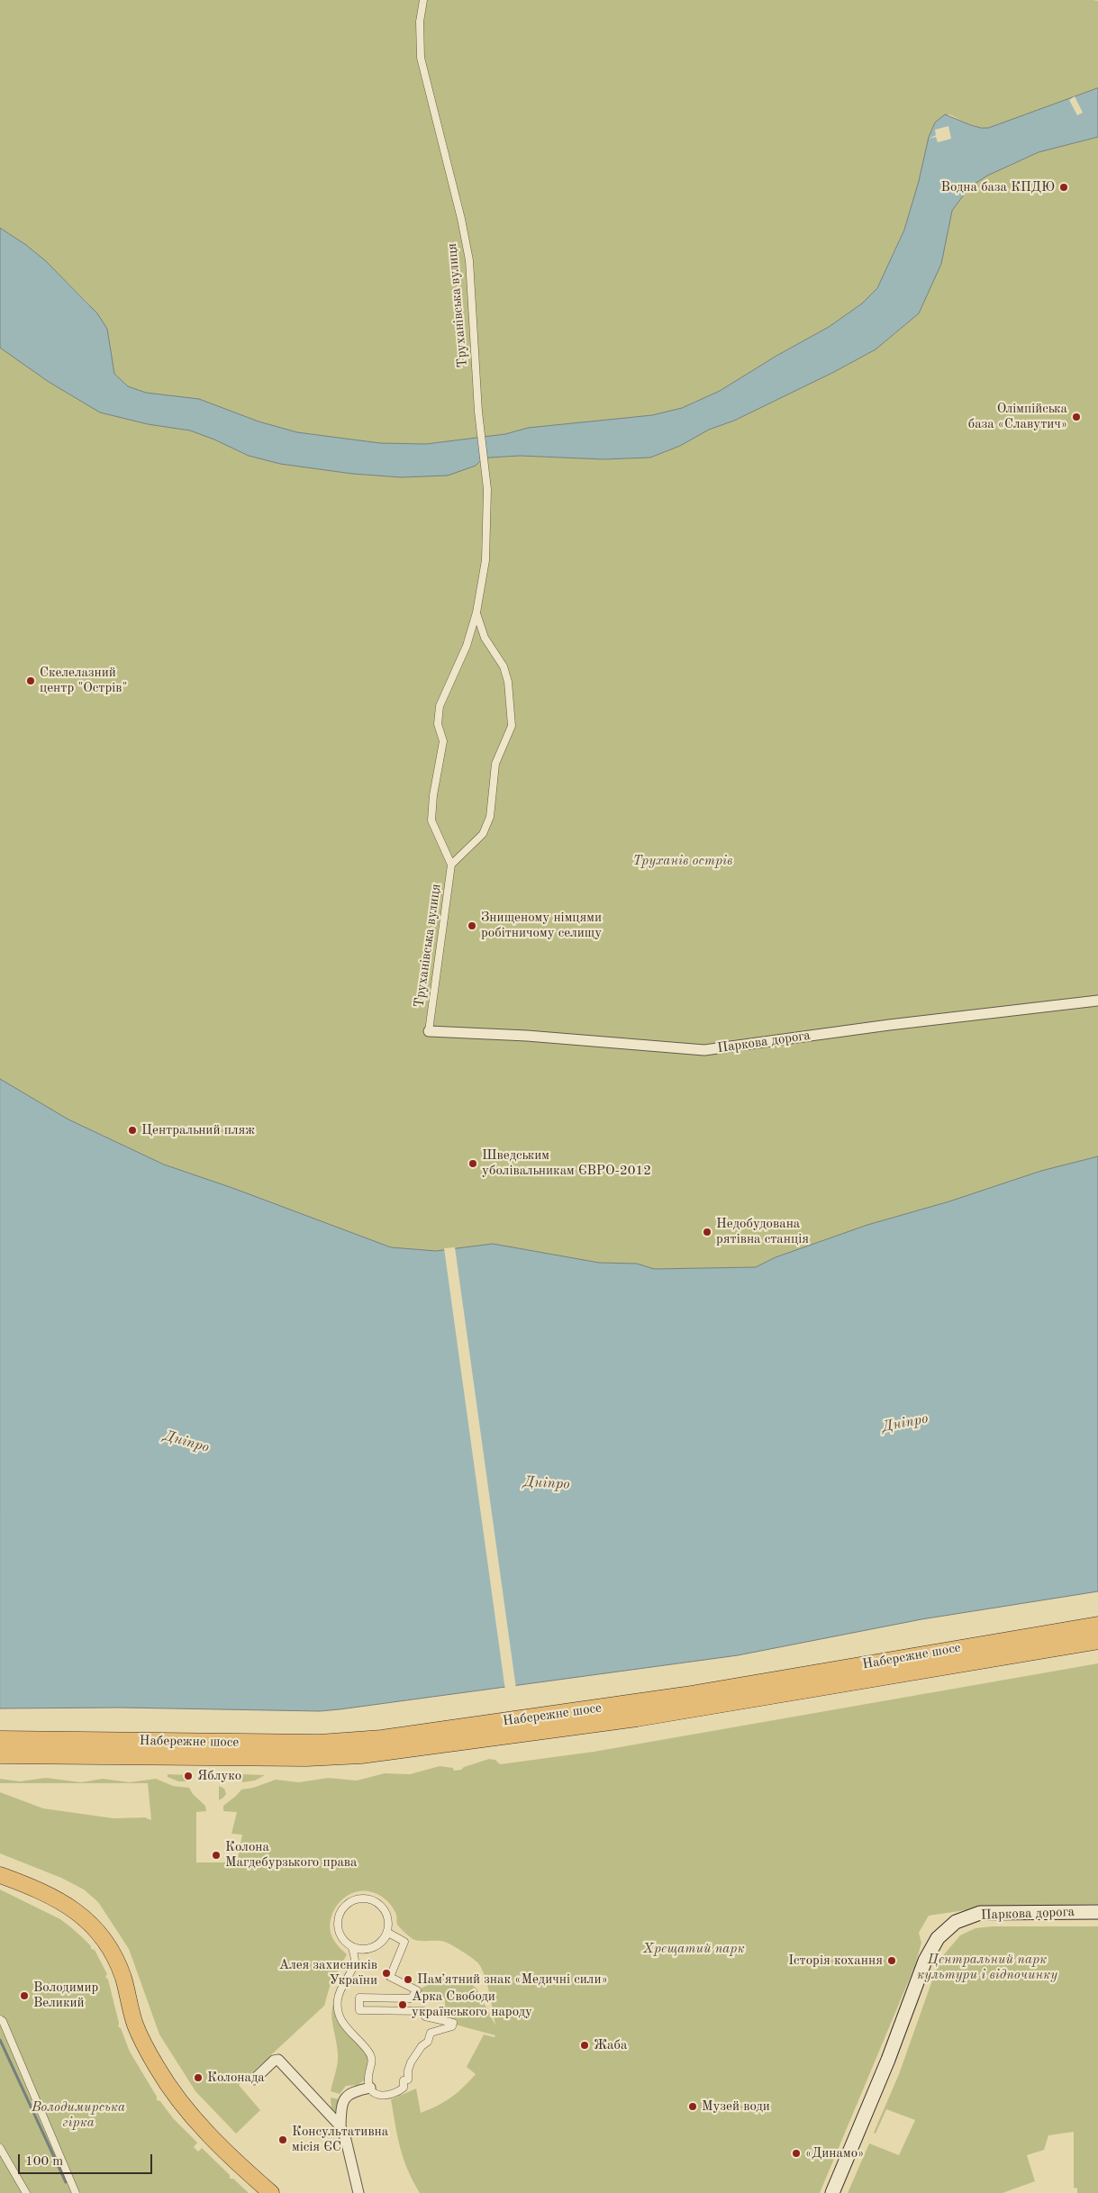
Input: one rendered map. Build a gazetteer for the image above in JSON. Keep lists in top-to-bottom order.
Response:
{
  "streets": {
    "main road": ["Паркова дорога", "Набережне шосе"],
    "street": ["Труханівська вулиця"]
  },
  "crossings": [
    ["Труханівська вулиця", "Паркова дорога"]
  ],
  "water": ["Дніпро"],
  "parks": [
    "Труханів острів",
    "Хрещатий парк",
    "Центральний парк культури і відпочинку",
    "Володимирська гірка"
  ],
  "places": [
    "Водна база КПДЮ",
    "Олімпійська база «Славутич»",
    "Скелелазний центр \"Острів\"",
    "Знищеному німцями робітничому селищу",
    "Центральний пляж",
    "Шведським уболівальникам ЄВРО-2012",
    "Недобудована рятівна станція",
    "Яблуко",
    "Колона Магдебурзького права",
    "Історія кохання",
    "Алея захисників України",
    "Памʼятний знак «Медичні сили»",
    "Володимир Великий",
    "Арка Свободи українського народу",
    "Жаба",
    "Колонада",
    "Музей води",
    "Консультативна місія ЄС",
    "«Динамо»"
  ],
  "scale_bar": "100 m"
}
